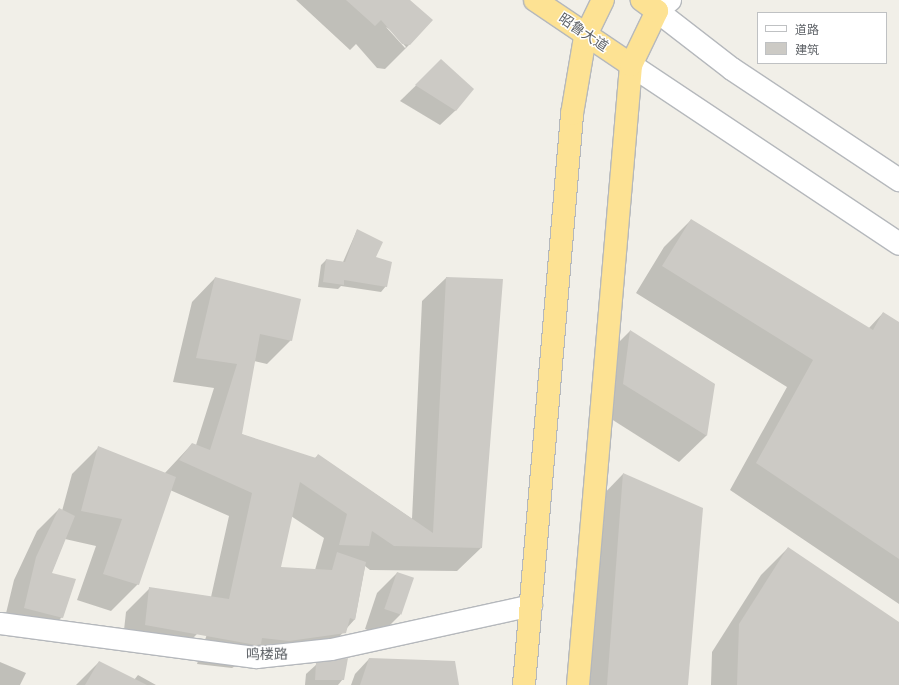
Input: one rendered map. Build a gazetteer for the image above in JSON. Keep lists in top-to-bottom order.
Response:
{
  "streets": {
    "highway": ["昭鲁大道"],
    "street": ["鸣楼路"]
  },
  "legend": ["道路", "建筑"]
}
